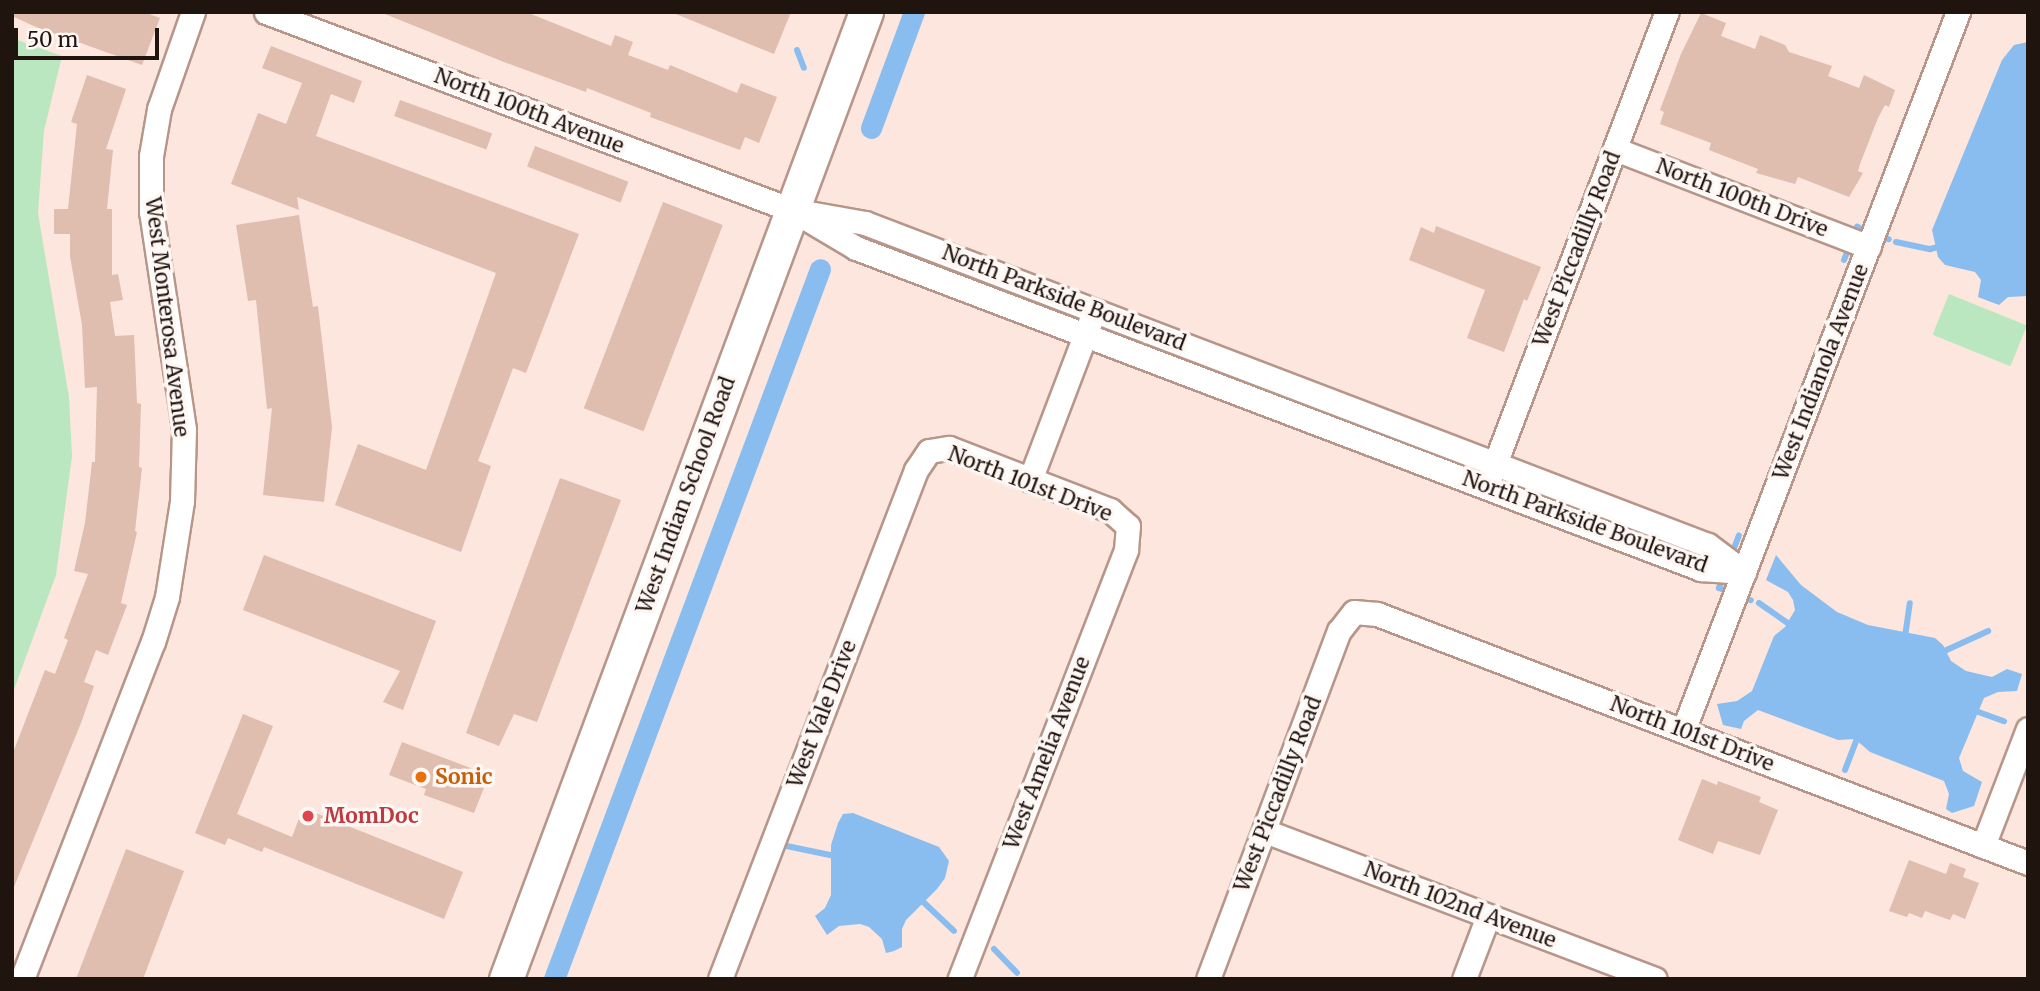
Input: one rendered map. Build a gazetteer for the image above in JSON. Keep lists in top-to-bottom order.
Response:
{
  "streets": {
    "main road": ["West Indian School Road"],
    "street": [
      "North 100th Avenue",
      "North 100th Drive",
      "West Piccadilly Road",
      "North Parkside Boulevard",
      "West Monterosa Avenue",
      "West Indianola Avenue",
      "North 101st Drive",
      "West Vale Drive",
      "West Amelia Avenue",
      "North 102nd Avenue"
    ]
  },
  "crossings": [
    ["North 100th Avenue", "North Parkside Boulevard"],
    ["North 100th Avenue", "West Indian School Road"],
    ["North 100th Drive", "West Piccadilly Road"],
    ["North 100th Drive", "West Indianola Avenue"],
    ["West Piccadilly Road", "North Parkside Boulevard"],
    ["West Piccadilly Road", "North 101st Drive"],
    ["West Piccadilly Road", "North 102nd Avenue"],
    ["North Parkside Boulevard", "West Indianola Avenue"],
    ["North Parkside Boulevard", "West Indian School Road"],
    ["West Indianola Avenue", "North 101st Drive"],
    ["North 101st Drive", "West Vale Drive"],
    ["North 101st Drive", "West Amelia Avenue"]
  ],
  "places": ["Sonic", "MomDoc"],
  "scale_bar": "50 m"
}
